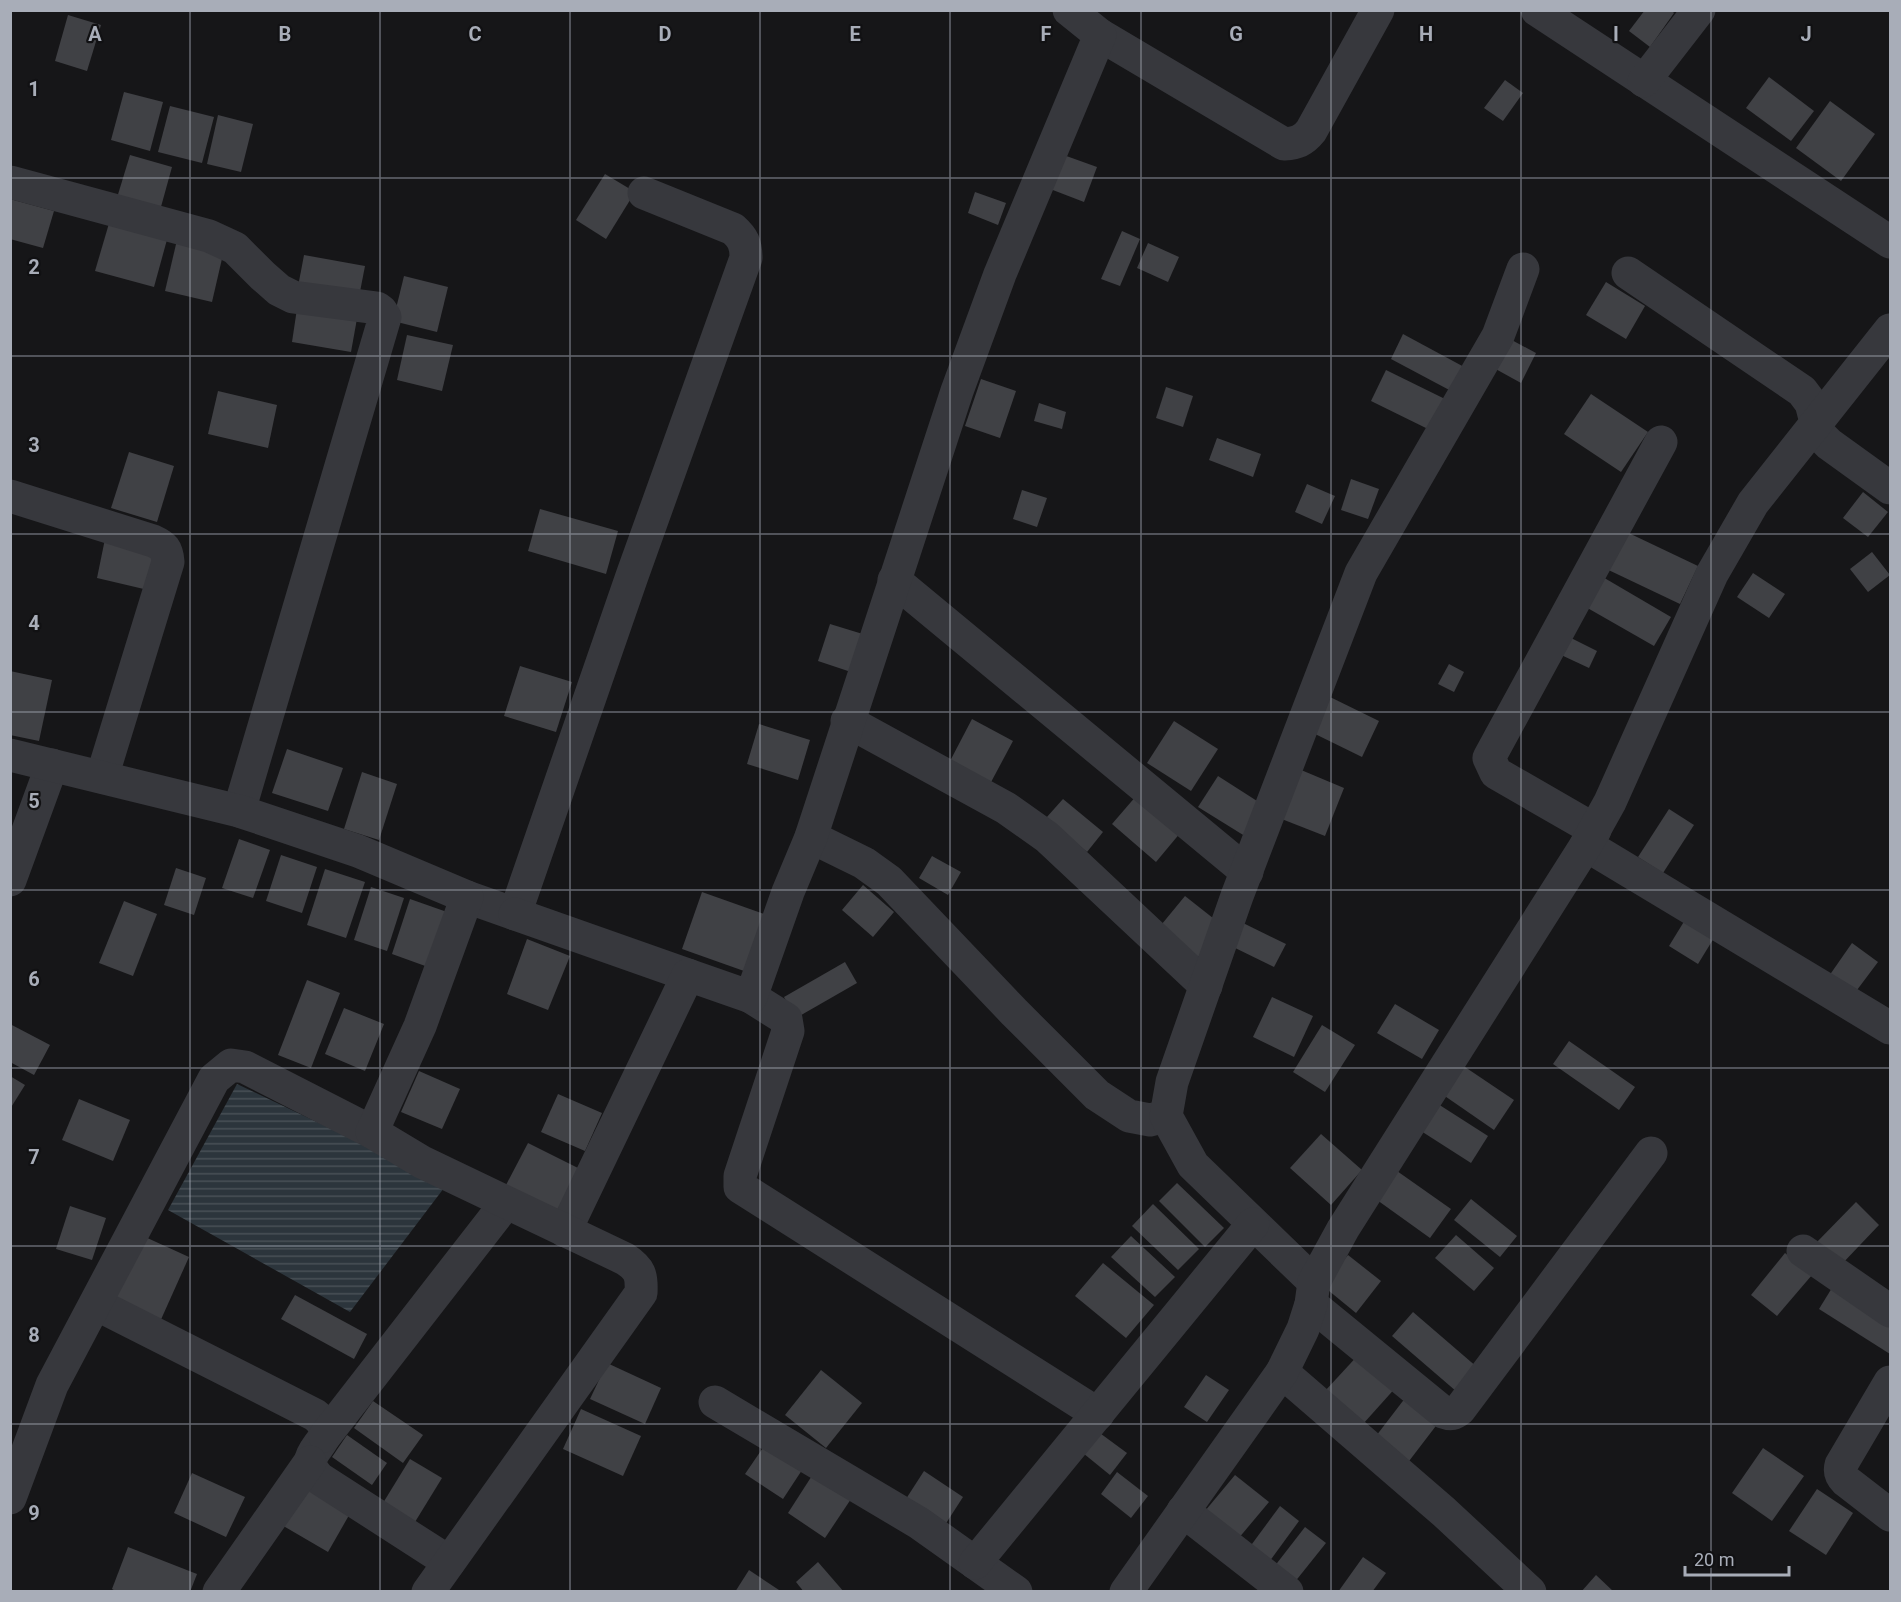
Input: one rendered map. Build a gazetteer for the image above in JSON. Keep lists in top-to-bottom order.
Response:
{
  "scale_bar": "20 m",
  "grid": {
    "columns": [
      "A",
      "B",
      "C",
      "D",
      "E",
      "F",
      "G",
      "H",
      "I",
      "J"
    ],
    "rows": [
      "1",
      "2",
      "3",
      "4",
      "5",
      "6",
      "7",
      "8",
      "9"
    ]
  }
}
